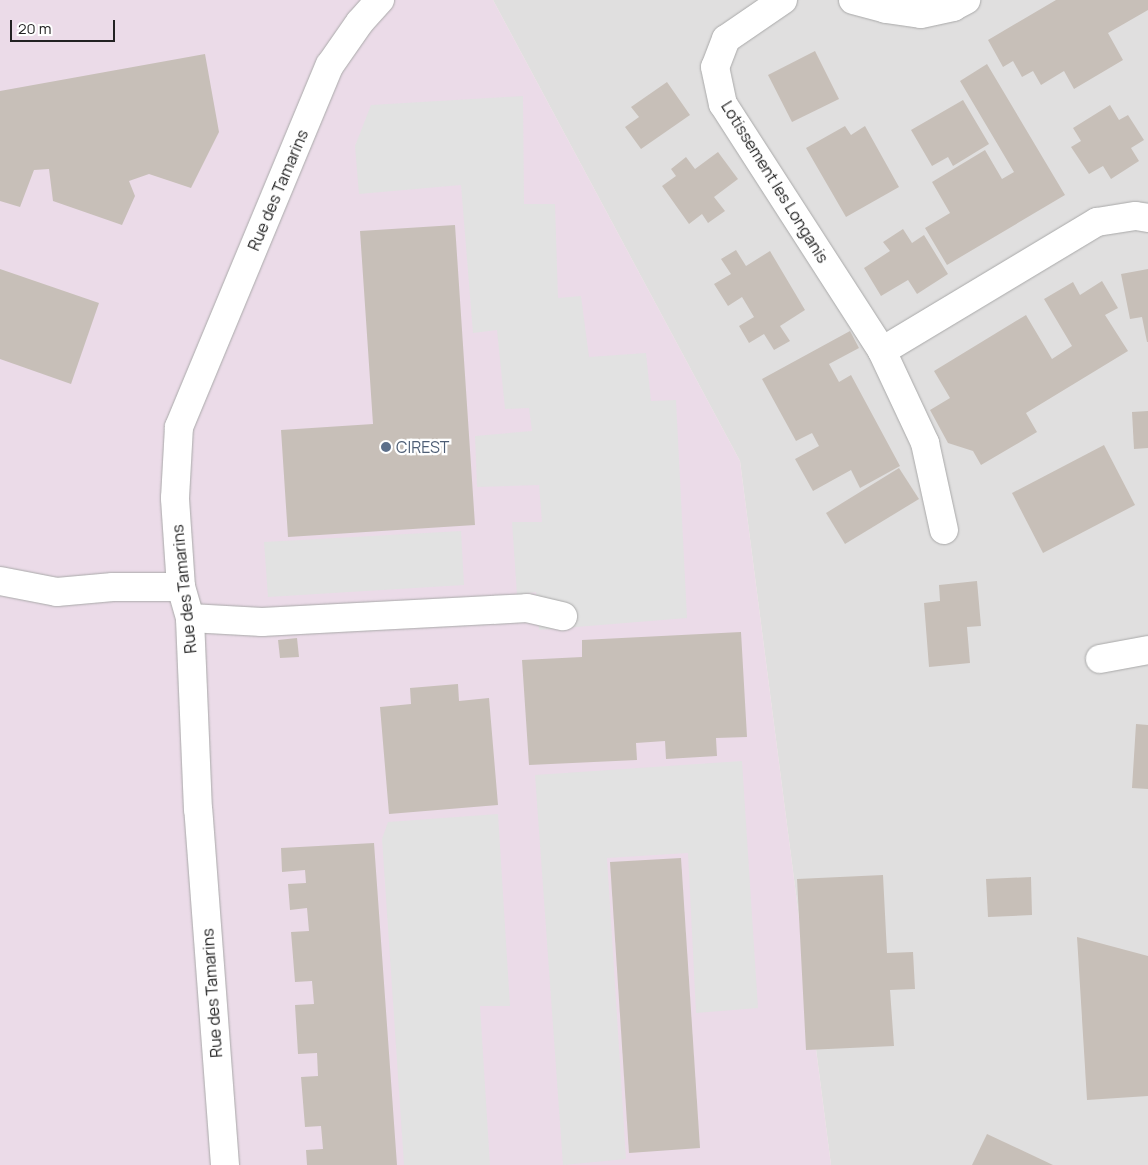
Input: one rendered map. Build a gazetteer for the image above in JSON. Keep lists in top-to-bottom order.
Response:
{
  "streets": {
    "street": ["Lotissement les Longanis", "Rue des Tamarins"]
  },
  "places": ["CIREST"],
  "scale_bar": "20 m"
}
